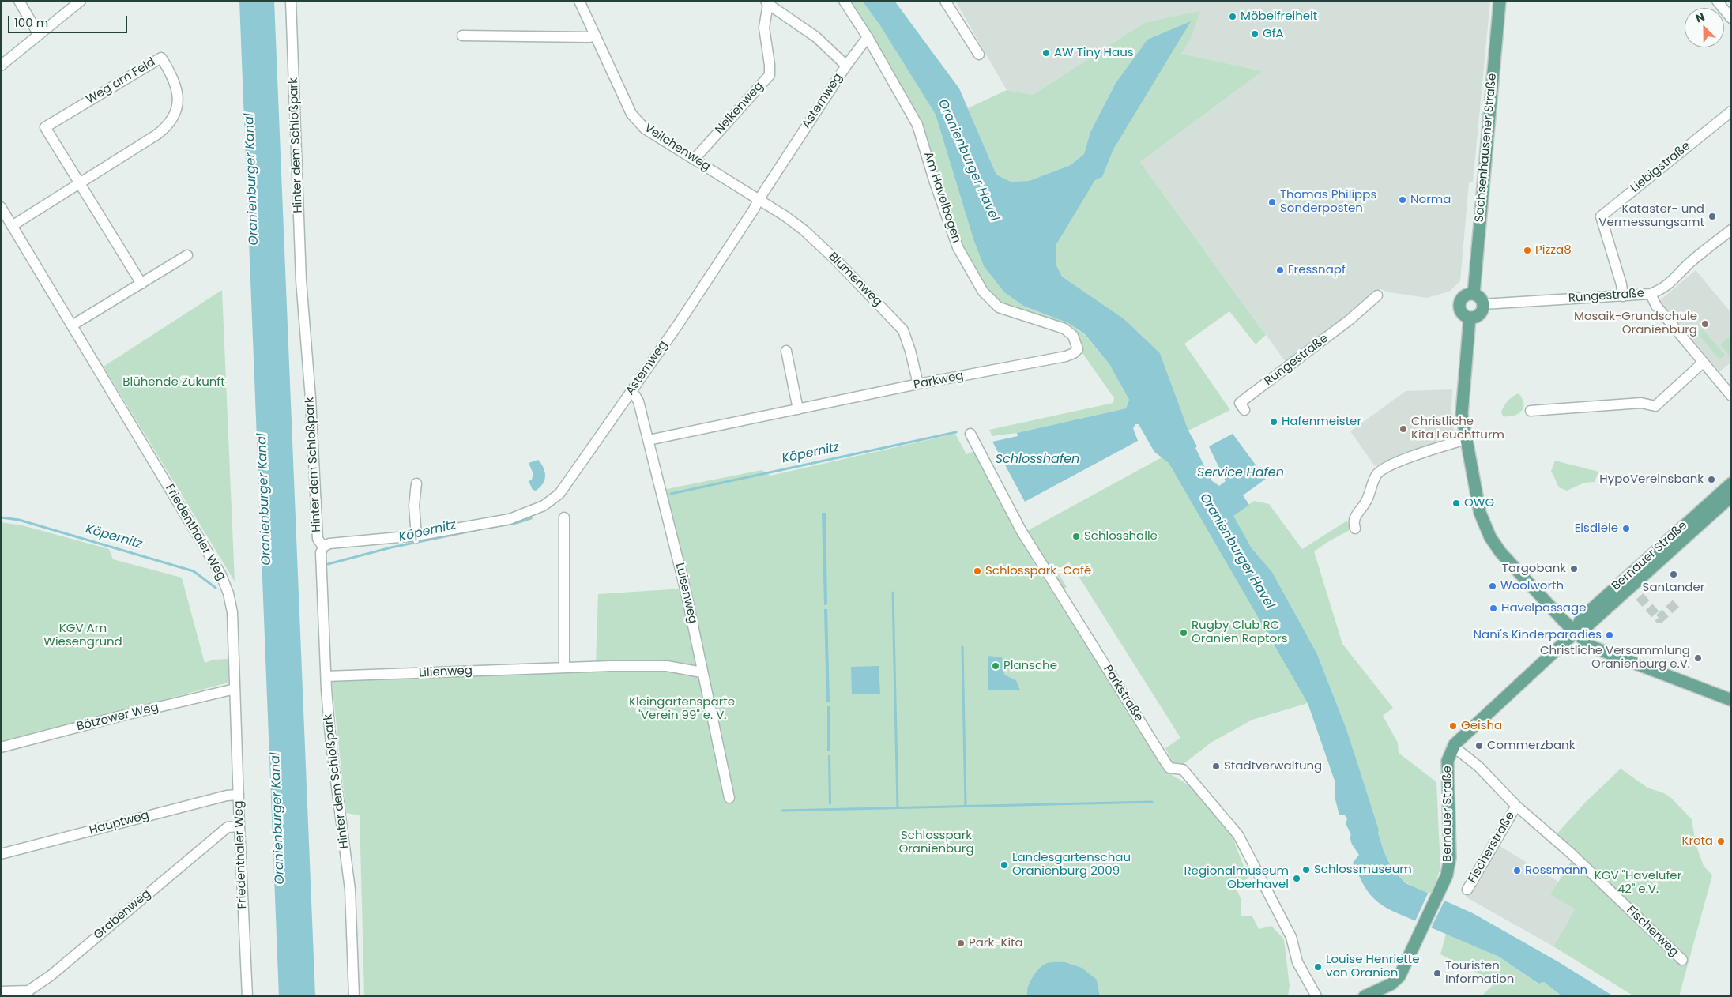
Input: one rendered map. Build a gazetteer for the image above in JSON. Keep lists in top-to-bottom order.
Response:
{
  "streets": {
    "main road": ["Sachsenhausener Straße", "Bernauer Straße"],
    "street": [
      "Weg am Feld",
      "Asternweg",
      "Nelkenweg",
      "Hinter dem Schloßpark",
      "Veilchenweg",
      "Liebigstraße",
      "Am Havelbogen",
      "Blumenweg",
      "Rungestraße",
      "Parkweg",
      "Friedenthaler Weg",
      "Luisenweg",
      "Lilienweg",
      "Parkstraße",
      "Bötzower Weg",
      "Hauptweg",
      "Fischerstraße",
      "Grabenweg",
      "Fischerweg"
    ]
  },
  "crossings": [
    ["Weg am Feld", "Friedenthaler Weg"],
    ["Asternweg", "Hinter dem Schloßpark"],
    ["Asternweg", "Veilchenweg"],
    ["Asternweg", "Am Havelbogen"],
    ["Asternweg", "Blumenweg"],
    ["Asternweg", "Luisenweg"],
    ["Nelkenweg", "Veilchenweg"],
    ["Hinter dem Schloßpark", "Lilienweg"],
    ["Veilchenweg", "Blumenweg"],
    ["Sachsenhausener Straße", "Rungestraße"],
    ["Liebigstraße", "Rungestraße"],
    ["Am Havelbogen", "Parkweg"],
    ["Blumenweg", "Parkweg"],
    ["Parkweg", "Luisenweg"],
    ["Friedenthaler Weg", "Bötzower Weg"],
    ["Friedenthaler Weg", "Hauptweg"],
    ["Friedenthaler Weg", "Grabenweg"],
    ["Bernauer Straße", "Fischerstraße"],
    ["Luisenweg", "Lilienweg"],
    ["Fischerstraße", "Fischerweg"]
  ],
  "water": [
    "Oranienburger Havel",
    "Oranienburger Kanal",
    "Köpernitz",
    "Schlosshafen",
    "Service Hafen"
  ],
  "parks": [
    "Blühende Zukunft",
    "KGV Am Wiesengrund",
    "Kleingartensparte \"Verein 99\" e. V.",
    "Schlosspark Oranienburg",
    "KGV \"Havelufer 42\" e.V."
  ],
  "places": [
    "Möbelfreiheit",
    "GfA",
    "AW Tiny Haus",
    "Norma",
    "Thomas Philipps Sonderposten",
    "Kataster- und Vermessungsamt",
    "Pizza8",
    "Fressnapf",
    "Mosaik-Grundschule Oranienburg",
    "Hafenmeister",
    "Christliche Kita Leuchtturm",
    "HypoVereinsbank",
    "OWG",
    "Eisdiele",
    "Schlosshalle",
    "Targobank",
    "Schlosspark-Café",
    "Santander",
    "Woolworth",
    "Havelpassage",
    "Rugby Club RC Oranien Raptors",
    "Nani's Kinderparadies",
    "Christliche Versammlung Oranienburg e.V.",
    "Plansche",
    "Geisha",
    "Commerzbank",
    "Stadtverwaltung",
    "Kreta",
    "Landesgartenschau Oranienburg 2009",
    "Schlossmuseum",
    "Rossmann",
    "Regionalmuseum Oberhavel",
    "Park-Kita",
    "Louise Henriette von Oranien",
    "Touristen Information"
  ],
  "scale_bar": "100 m",
  "north": "top left"
}
